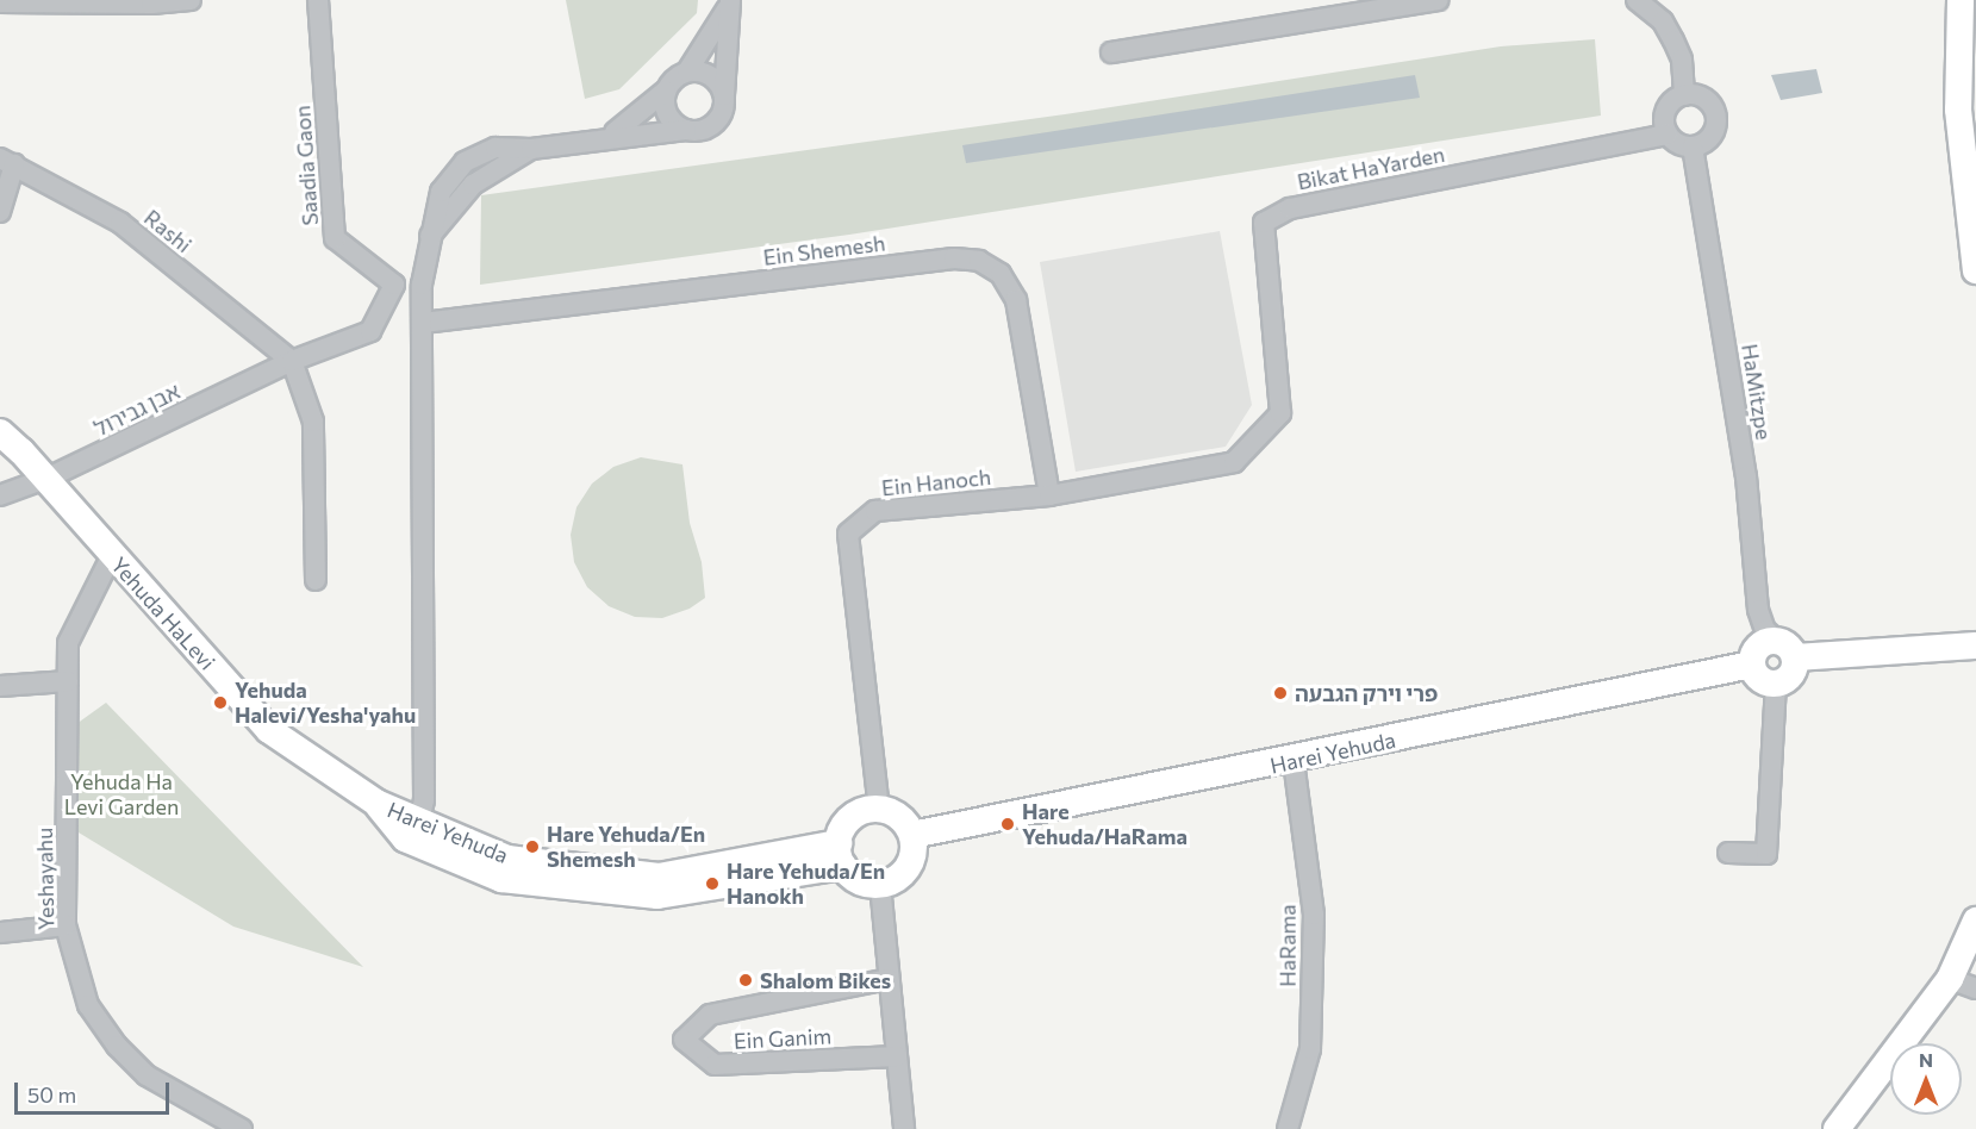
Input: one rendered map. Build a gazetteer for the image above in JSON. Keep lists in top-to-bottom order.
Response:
{
  "streets": {
    "street": [
      "Saadia Gaon",
      "Bikat HaYarden",
      "Rashi",
      "Ein Shemesh",
      "HaMitzpe",
      "אבן גבירול",
      "Ein Hanoch",
      "Yehuda HaLevi",
      "Harei Yehuda",
      "Yeshayahu",
      "HaRama",
      "Ein Ganim"
    ]
  },
  "crossings": [
    ["Saadia Gaon", "Rashi"],
    ["Saadia Gaon", "אבן גבירול"],
    ["Bikat HaYarden", "HaMitzpe"],
    ["Bikat HaYarden", "Ein Hanoch"],
    ["Rashi", "אבן גבירול"],
    ["Ein Shemesh", "Ein Hanoch"],
    ["HaMitzpe", "Harei Yehuda"],
    ["אבן גבירול", "Yehuda HaLevi"],
    ["Ein Hanoch", "Harei Yehuda"],
    ["Yehuda HaLevi", "Harei Yehuda"],
    ["Yehuda HaLevi", "Yeshayahu"],
    ["Harei Yehuda", "HaRama"]
  ],
  "parks": ["Yehuda Ha Levi Garden"],
  "places": [
    "פרי וירק הגבעה",
    "Yehuda Halevi/Yesha'yahu",
    "Hare Yehuda/HaRama",
    "Hare Yehuda/En Shemesh",
    "Hare Yehuda/En Hanokh",
    "Shalom Bikes"
  ],
  "scale_bar": "50 m",
  "north": "top"
}
